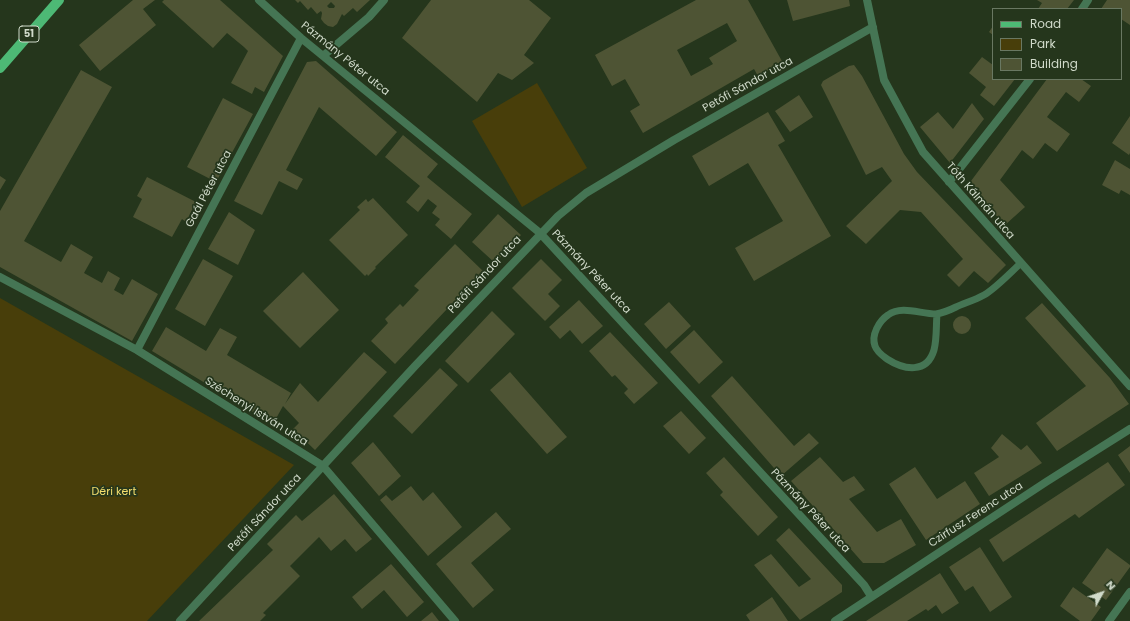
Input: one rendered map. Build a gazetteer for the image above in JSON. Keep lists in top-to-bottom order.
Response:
{
  "streets": {
    "main road": ["51"],
    "street": [
      "Pázmány Péter utca",
      "Petőfi Sándor utca",
      "Gaál Péter utca",
      "Tóth Kálmán utca",
      "Széchenyi István utca",
      "Czirfusz Ferenc utca"
    ]
  },
  "crossings": [
    ["Pázmány Péter utca", "Petőfi Sándor utca"],
    ["Pázmány Péter utca", "Gaál Péter utca"],
    ["Pázmány Péter utca", "Czirfusz Ferenc utca"],
    ["Petőfi Sándor utca", "Tóth Kálmán utca"],
    ["Petőfi Sándor utca", "Széchenyi István utca"],
    ["Gaál Péter utca", "Széchenyi István utca"]
  ],
  "parks": ["Déri kert"],
  "legend": ["Road", "Park", "Building"],
  "north": "top right"
}
